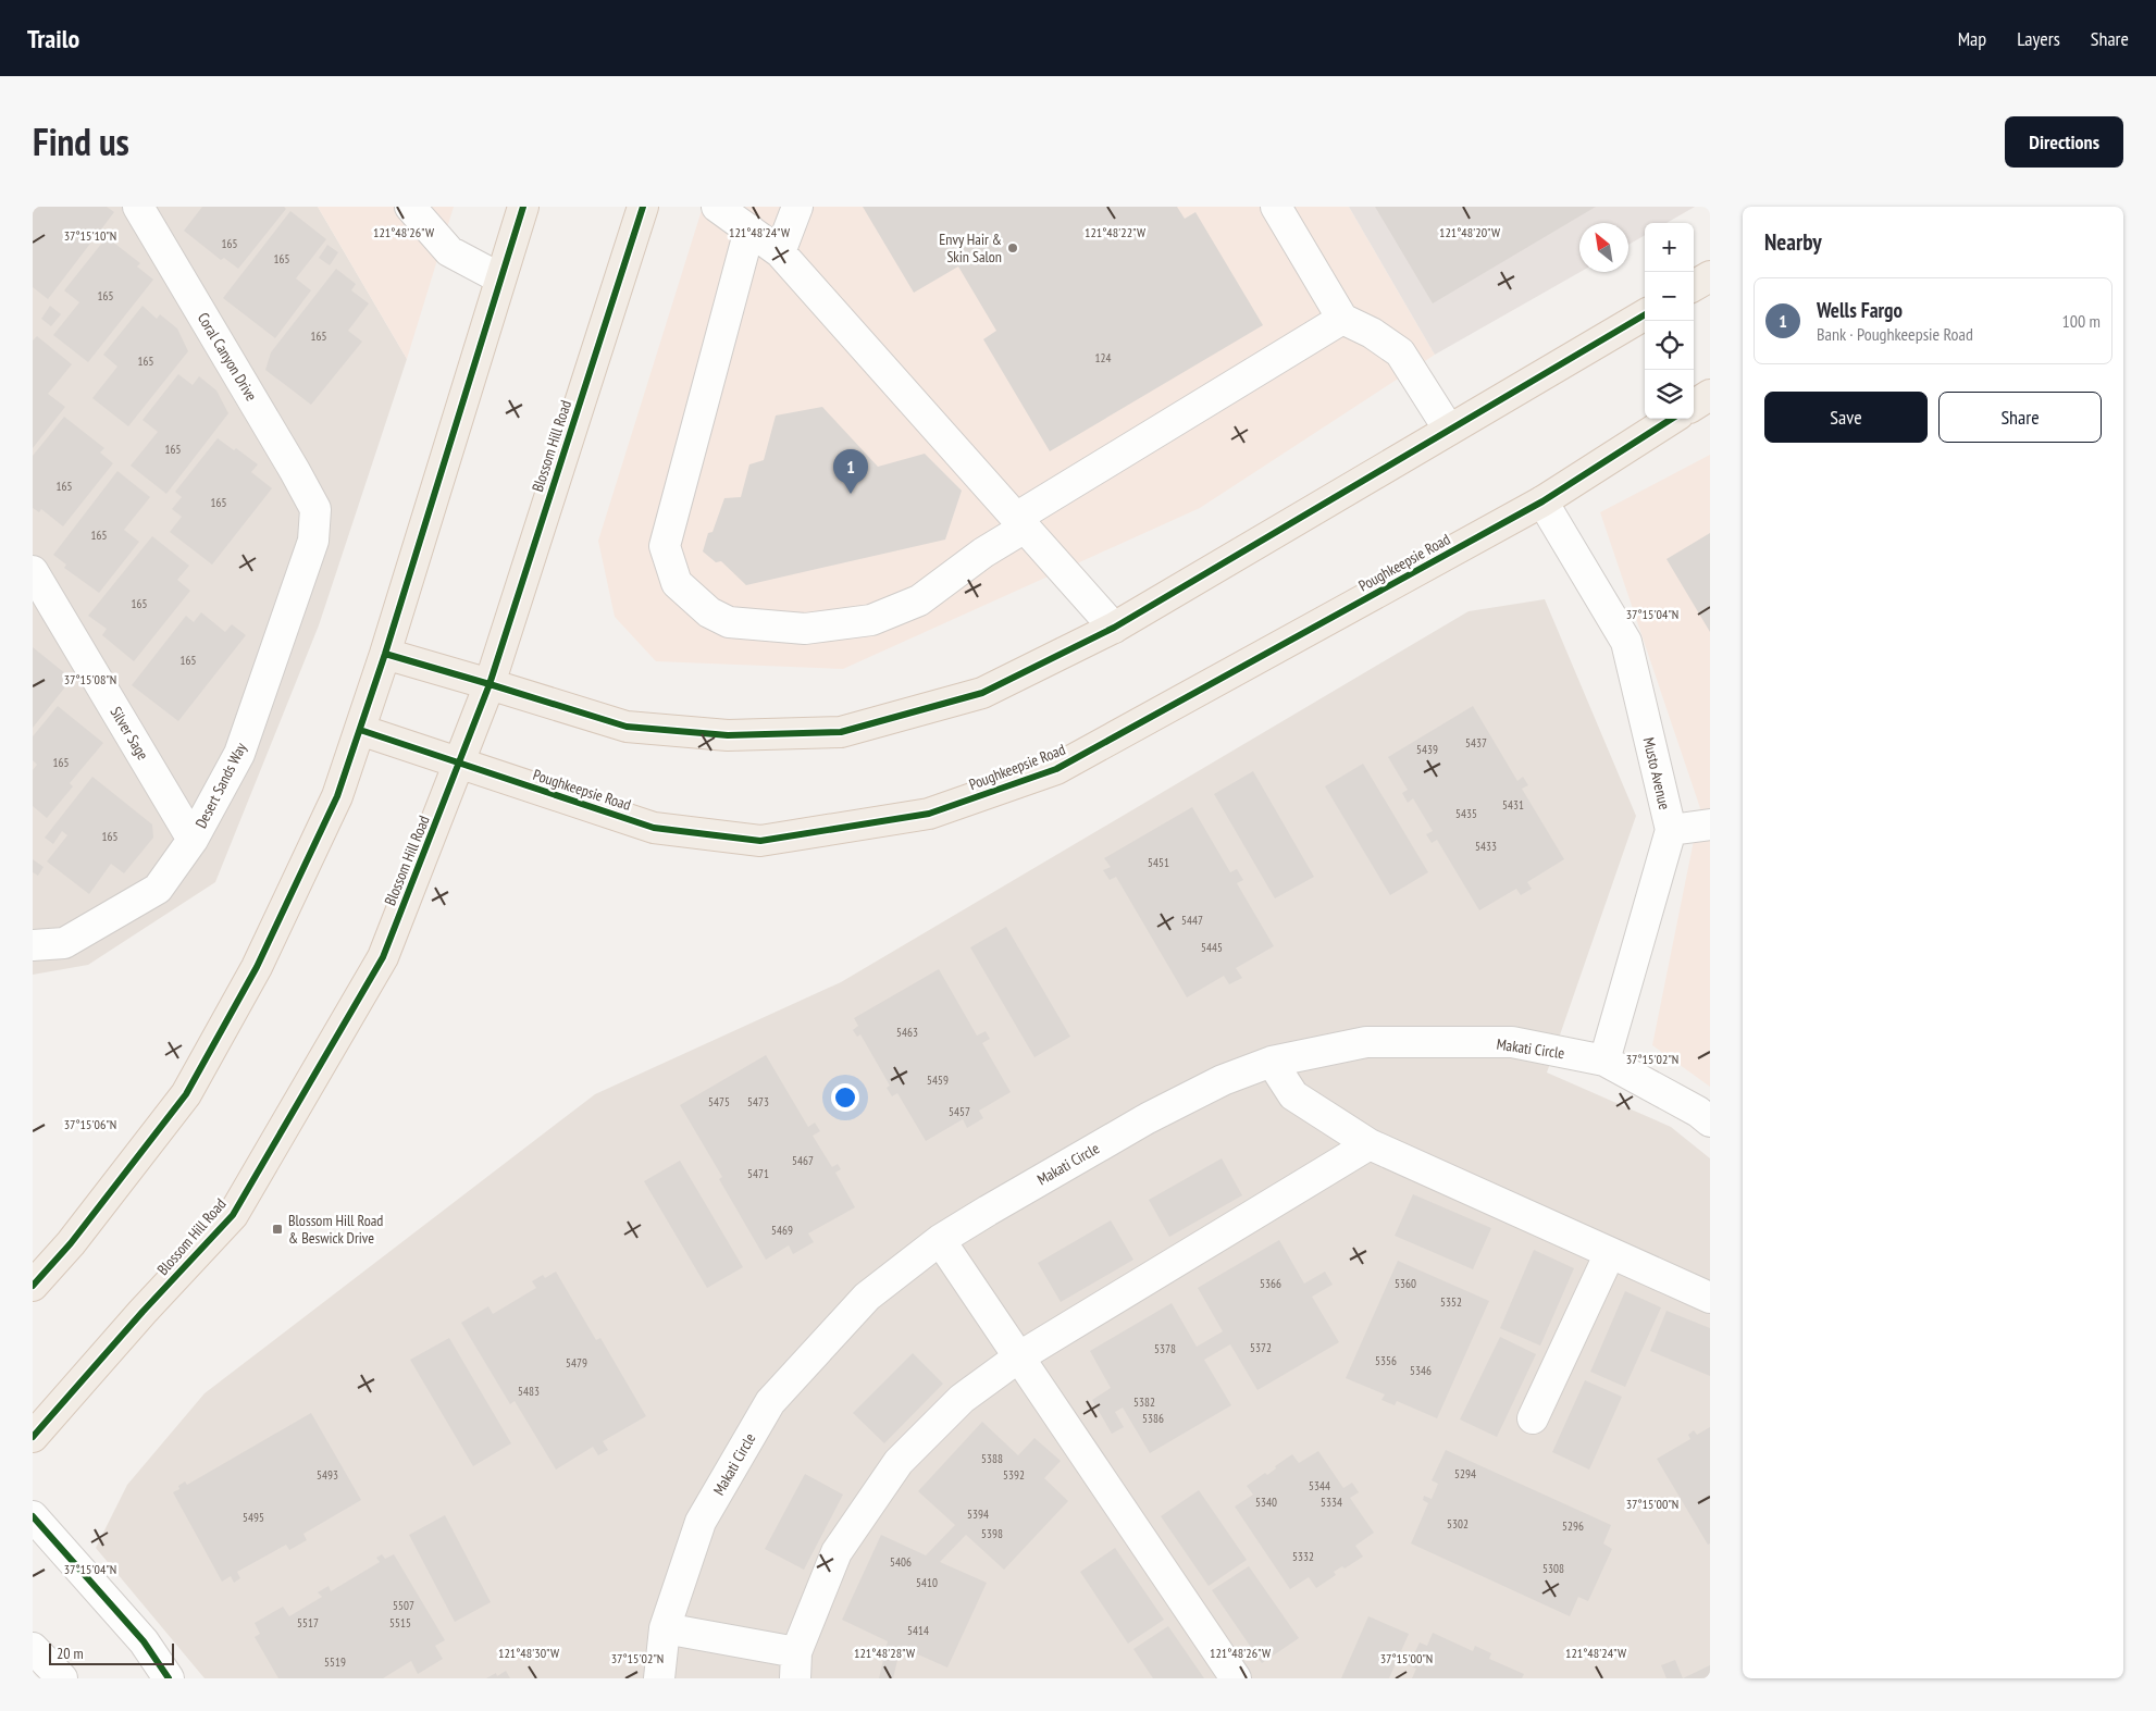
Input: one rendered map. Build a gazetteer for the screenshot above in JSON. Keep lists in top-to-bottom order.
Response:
{
  "streets": {
    "main road": ["Blossom Hill Road", "Poughkeepsie Road"],
    "street": [
      "Coral Canyon Drive",
      "Silver Sage",
      "Musto Avenue",
      "Desert Sands Way",
      "Makati Circle"
    ]
  },
  "crossings": [
    ["Coral Canyon Drive", "Desert Sands Way"],
    ["Blossom Hill Road", "Poughkeepsie Road"],
    ["Poughkeepsie Road", "Musto Avenue"],
    ["Silver Sage", "Desert Sands Way"],
    ["Musto Avenue", "Makati Circle"]
  ],
  "places": {
    "other": ["Envy Hair & Skin Salon"],
    "transit": ["Blossom Hill Road & Beswick Drive"]
  },
  "house_numbers": [
    "165",
    "165",
    "165",
    "165",
    "124",
    "165",
    "165",
    "165",
    "165",
    "165",
    "165",
    "165",
    "5437",
    "5439",
    "165",
    "5431",
    "5435",
    "165",
    "5433",
    "5451",
    "5447",
    "5445",
    "5463",
    "5459",
    "5475",
    "5473",
    "5457",
    "5467",
    "5471",
    "5469",
    "5366",
    "5360",
    "5352",
    "5372",
    "5378",
    "5356",
    "5479",
    "5346",
    "5483",
    "5382",
    "5386",
    "5388",
    "5294",
    "5493",
    "5392",
    "5344",
    "5340",
    "5334",
    "5394",
    "5495",
    "5302",
    "5296",
    "5398",
    "5332",
    "5406",
    "5308",
    "5410",
    "5507",
    "5517",
    "5515",
    "5414",
    "5519"
  ],
  "scale_bar": "20 m",
  "north": "top left",
  "page": {
    "header": "Trailo",
    "nav": ["Map", "Layers", "Share"],
    "title": "Find us",
    "buttons": [
      "Directions",
      ["Save", "Share"]
    ],
    "heading": "Nearby",
    "map_buttons": ["+", "−"],
    "list": [
      {
        "mark": "1",
        "name": "Wells Fargo",
        "note": "Bank · Poughkeepsie Road",
        "value": "100 m"
      }
    ],
    "pins": "1",
    "scale": "20 m"
  },
  "coordinates": [
    "121°48'26\"W",
    "121°48'24\"W",
    "121°48'22\"W",
    "121°48'20\"W",
    "37°15'10\"N",
    "37°15'04\"N",
    "37°15'08\"N",
    "37°15'02\"N",
    "37°15'06\"N",
    "37°15'00\"N",
    "121°48'30\"W",
    "121°48'28\"W"
  ]
}
